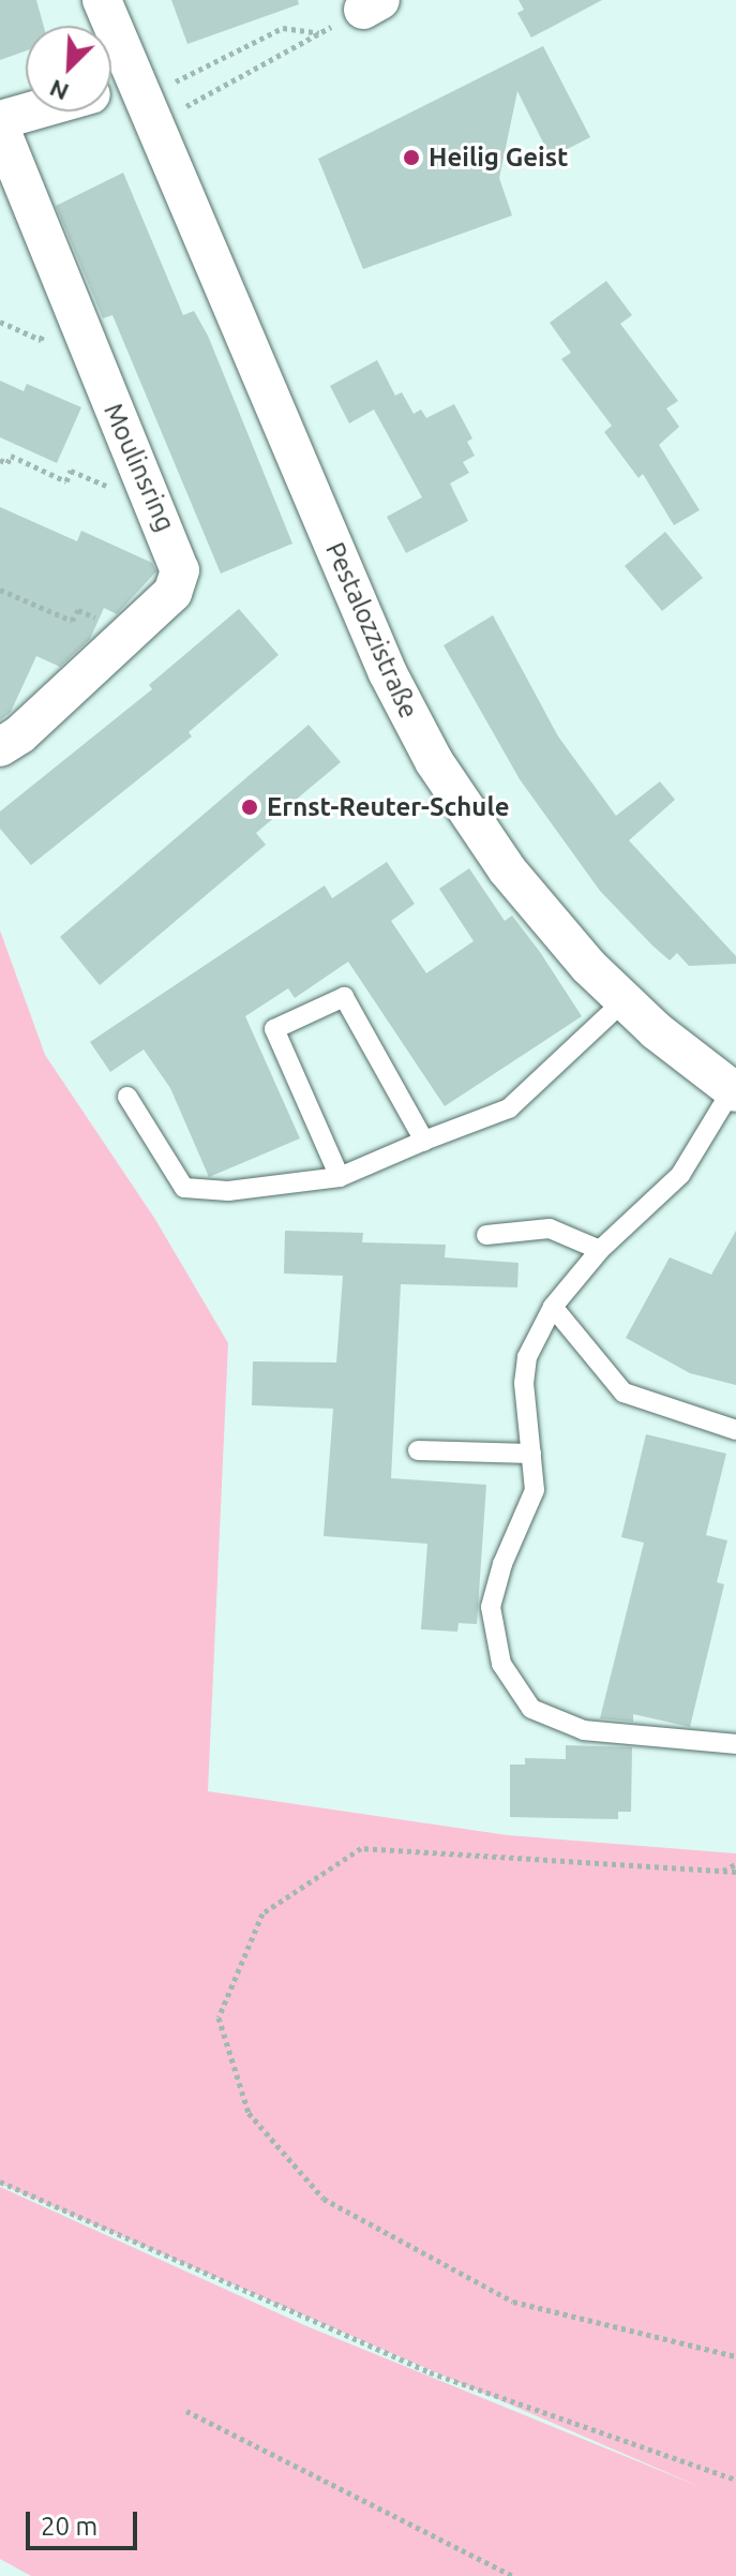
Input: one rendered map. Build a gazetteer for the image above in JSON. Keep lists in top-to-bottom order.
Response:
{
  "streets": {
    "street": ["Moulinsring", "Pestalozzistraße"]
  },
  "places": ["Heilig Geist", "Ernst-Reuter-Schule"],
  "scale_bar": "20 m",
  "north": "bottom left"
}
